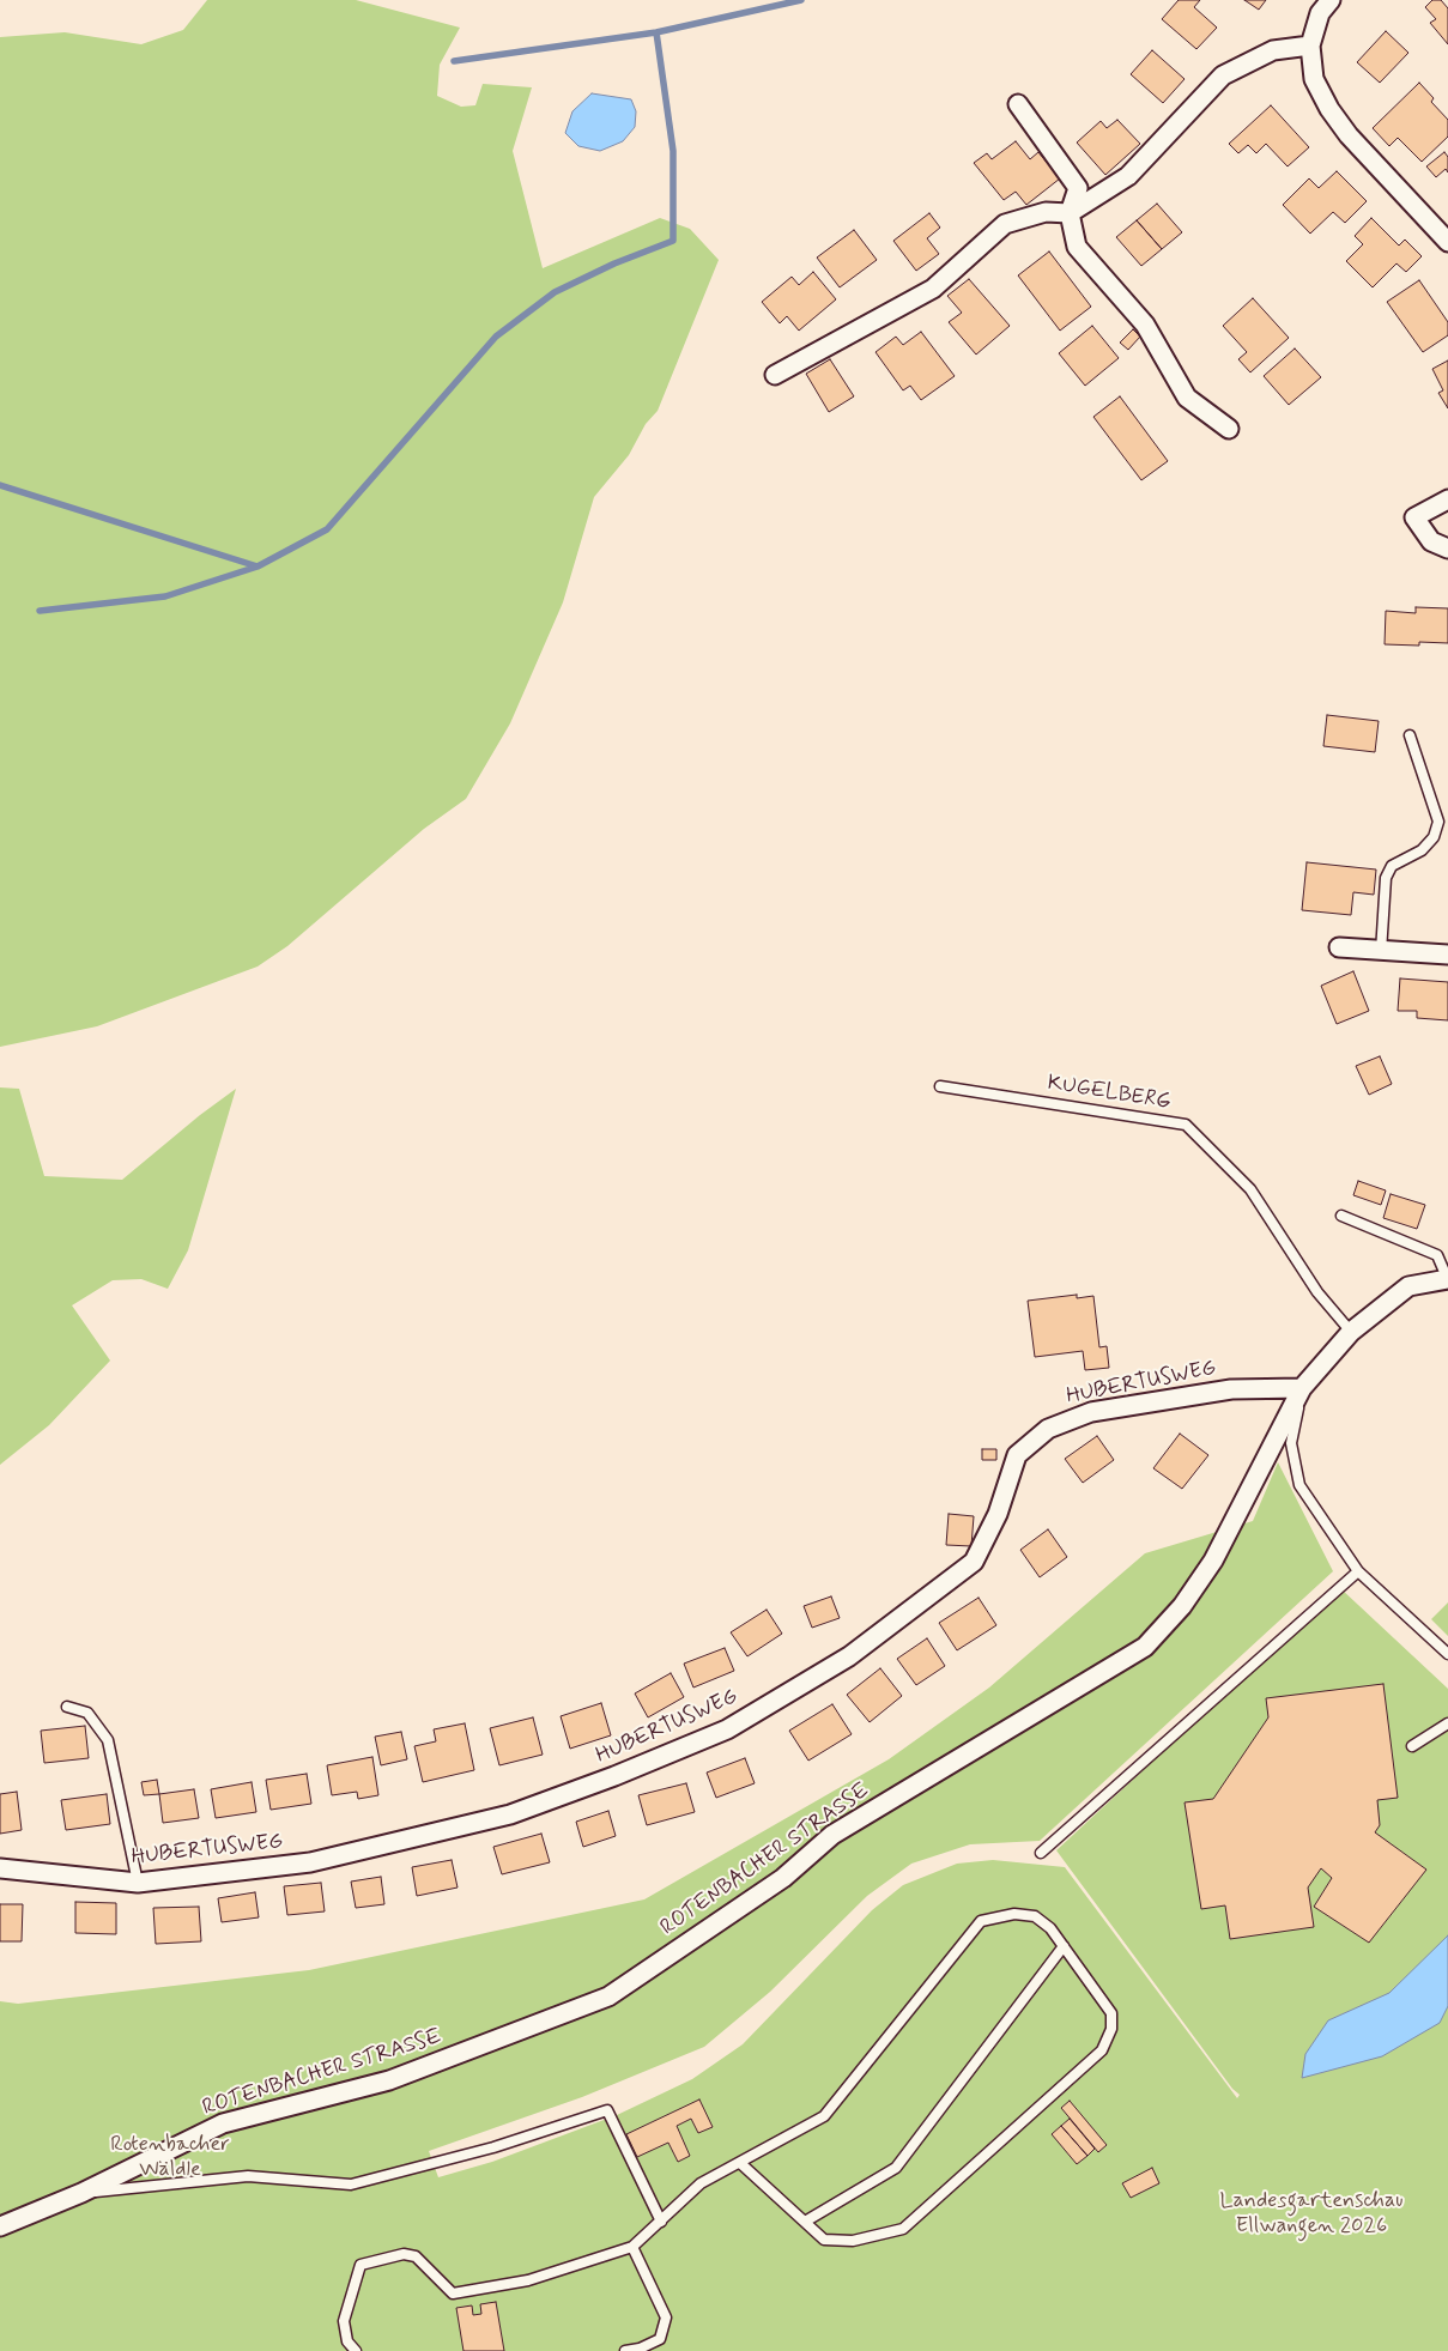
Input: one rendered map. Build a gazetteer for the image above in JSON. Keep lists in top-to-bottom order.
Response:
{
  "streets": {
    "street": ["HUBERTUSWEG", "ROTENBACHER STRASSE"],
    "lane": ["KUGELBERG"]
  },
  "crossings": [
    ["KUGELBERG", "ROTENBACHER STRASSE"],
    ["HUBERTUSWEG", "ROTENBACHER STRASSE"]
  ],
  "parks": ["Rotenbacher Wäldle", "Landesgartenschau Ellwangen 2026"]
}
